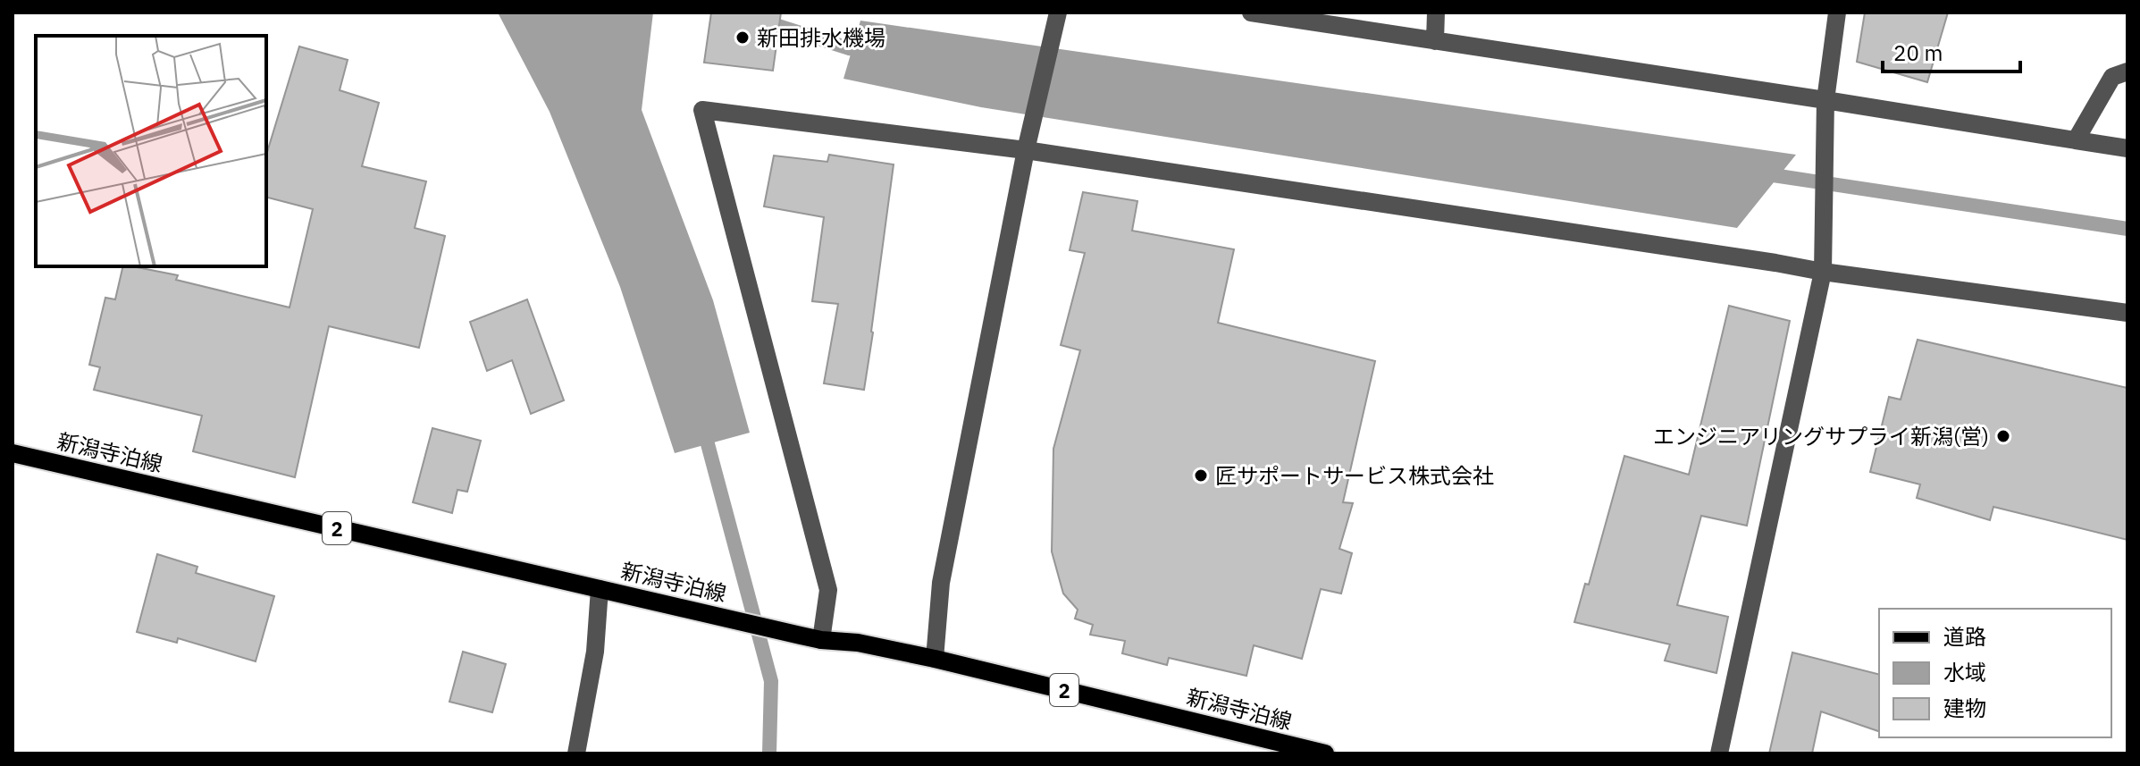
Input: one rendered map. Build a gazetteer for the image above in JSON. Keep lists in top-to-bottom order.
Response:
{
  "streets": {
    "main road": ["新潟寺泊線", "2"]
  },
  "places": ["新田排水機場", "エンジニアリングサプライ新潟(営)", "匠サポートサービス株式会社"],
  "legend": ["道路", "水域", "建物"],
  "scale_bar": "20 m"
}
